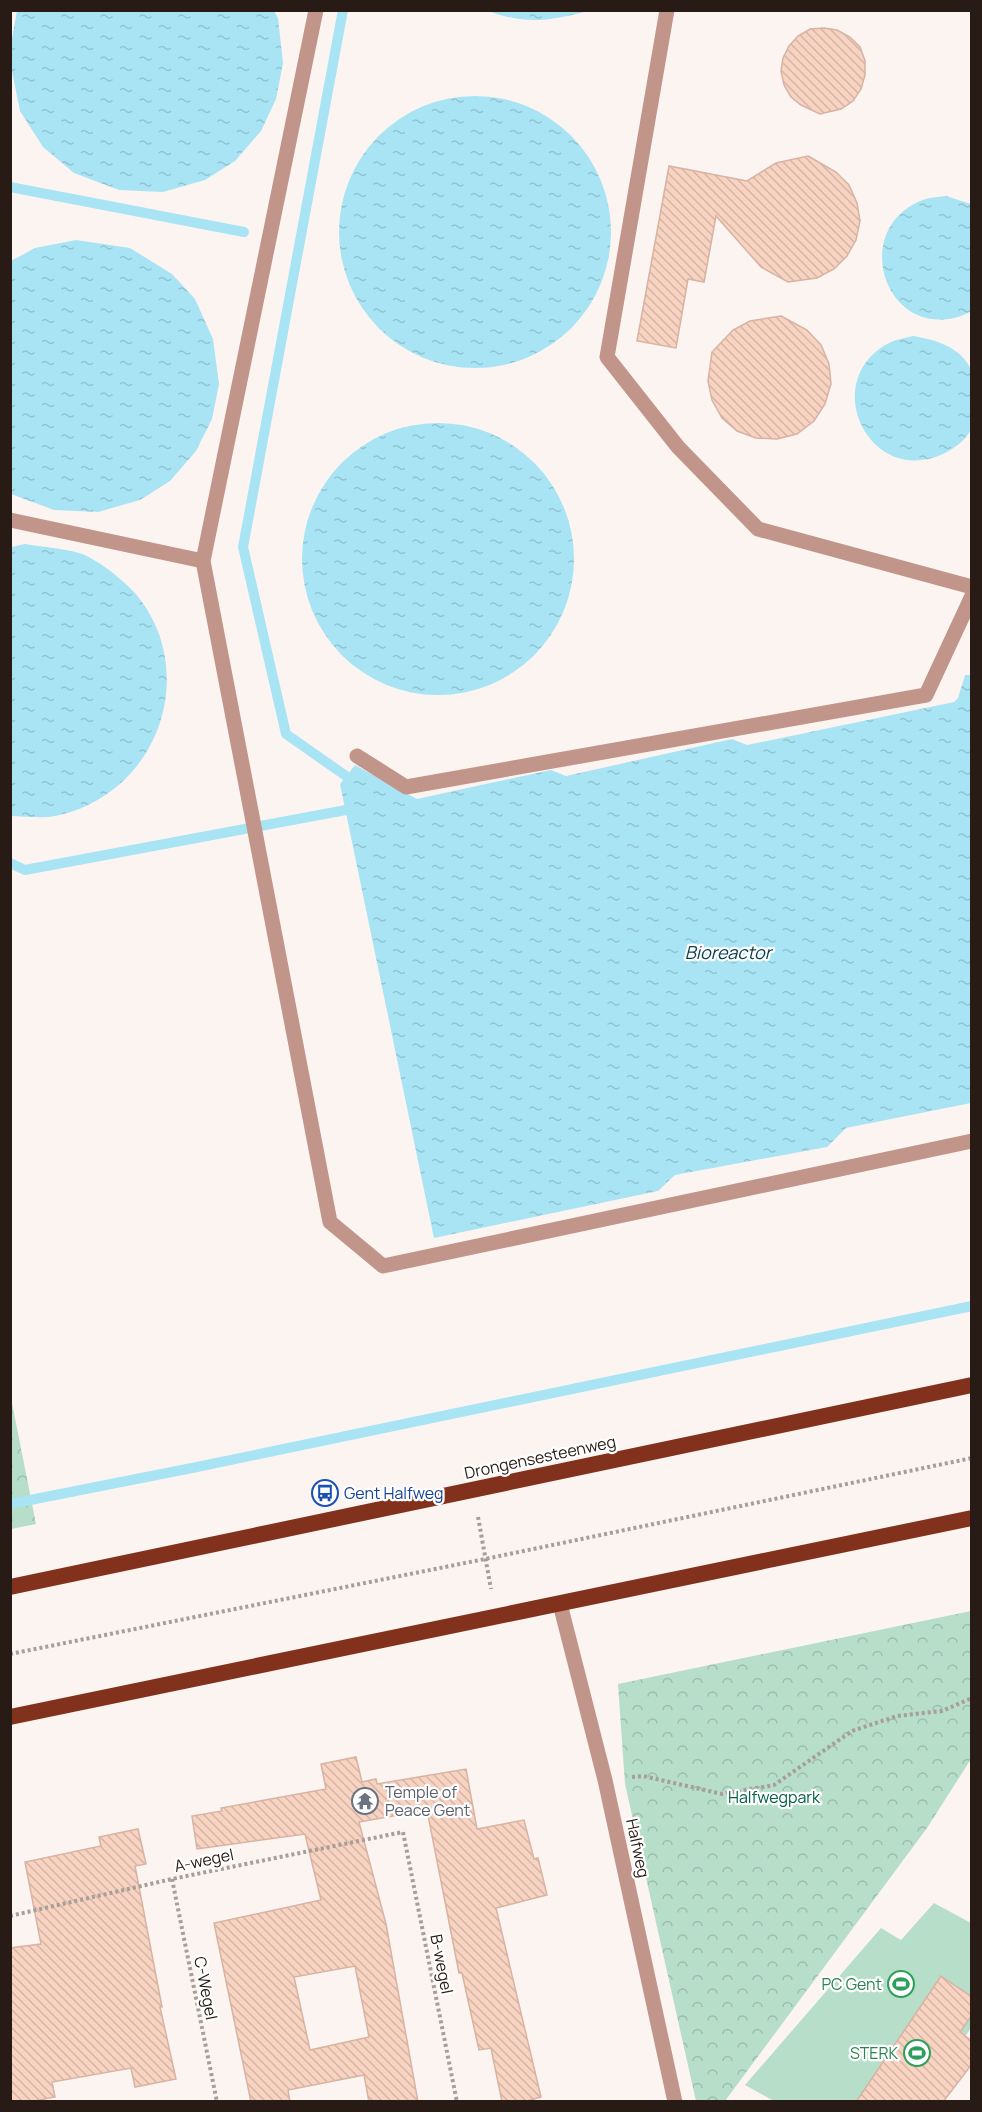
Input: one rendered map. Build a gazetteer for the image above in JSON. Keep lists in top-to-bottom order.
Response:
{
  "streets": {
    "highway": ["Drongensesteenweg"],
    "street": ["Halfweg"],
    "path": ["A-wegel", "B-wegel", "C-Wegel"]
  },
  "crossings": [
    ["A-wegel", "B-wegel"],
    ["A-wegel", "C-Wegel"]
  ],
  "water": ["Bioreactor"],
  "parks": ["Halfwegpark"],
  "places": {
    "bus stop": ["Gent Halfweg"],
    "temple": ["Temple of Peace Gent"],
    "sports": ["PC Gent", "STERK"]
  }
}
